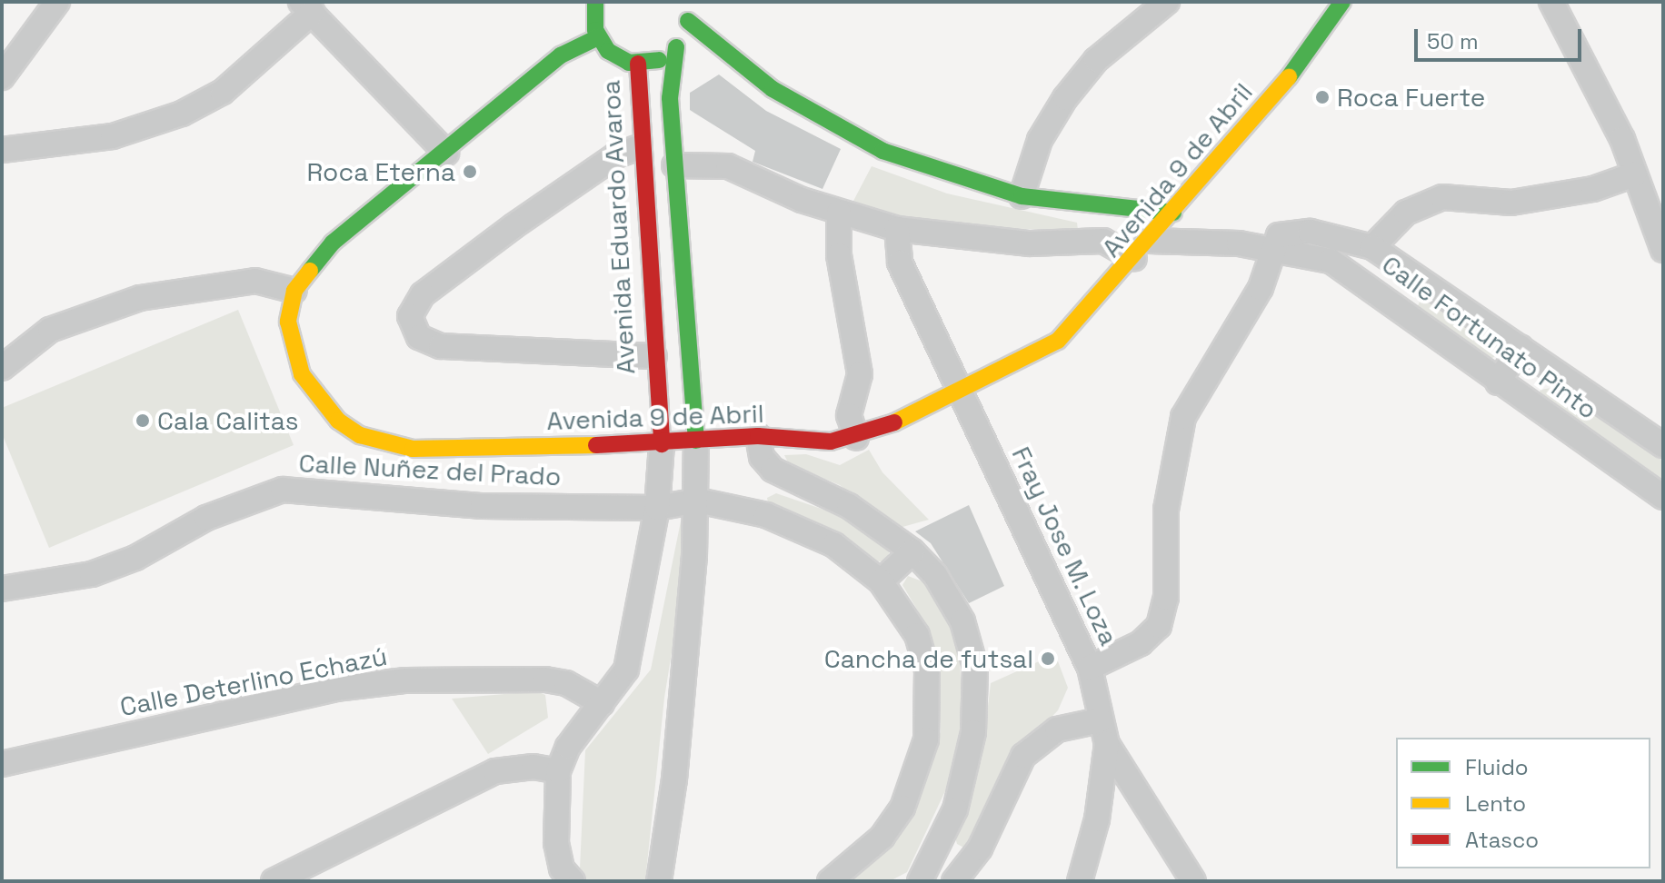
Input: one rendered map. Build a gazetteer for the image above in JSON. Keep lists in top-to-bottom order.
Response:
{
  "streets": {
    "main road": ["Avenida 9 de Abril", "Avenida Eduardo Avaroa"],
    "street": [
      "Calle Fortunato Pinto",
      "Calle Nuñez del Prado",
      "Fray Jose M. Loza",
      "Calle Deterlino Echazú"
    ]
  },
  "crossings": [
    ["Avenida 9 de Abril", "Avenida Eduardo Avaroa"],
    ["Avenida 9 de Abril", "Calle Fortunato Pinto"],
    ["Avenida 9 de Abril", "Fray Jose M. Loza"],
    ["Avenida Eduardo Avaroa", "Calle Nuñez del Prado"],
    ["Avenida Eduardo Avaroa", "Calle Deterlino Echazú"]
  ],
  "places": [
    "Roca Fuerte",
    "Roca Eterna",
    "Cala Calitas",
    "Cancha de futsal"
  ],
  "legend": ["Fluido", "Lento", "Atasco"],
  "scale_bar": "50 m"
}
